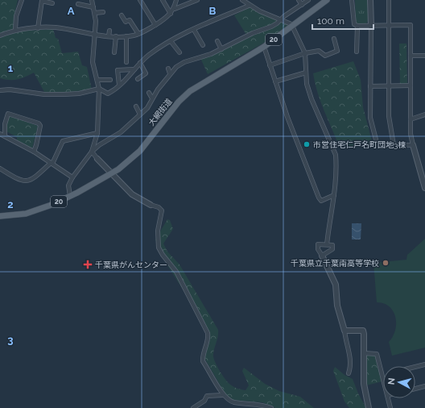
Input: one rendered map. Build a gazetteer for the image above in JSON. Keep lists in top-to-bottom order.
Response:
{
  "streets": {
    "main road": ["20", "大網街道"]
  },
  "places": {
    "other": ["市営住宅仁戸名町団地3棟", "千葉県立千葉南高等学校"],
    "health": ["千葉県がんセンター"]
  },
  "scale_bar": "100 m",
  "north": "left",
  "grid": {
    "columns": ["A", "B"],
    "rows": ["1", "2", "3"]
  }
}
